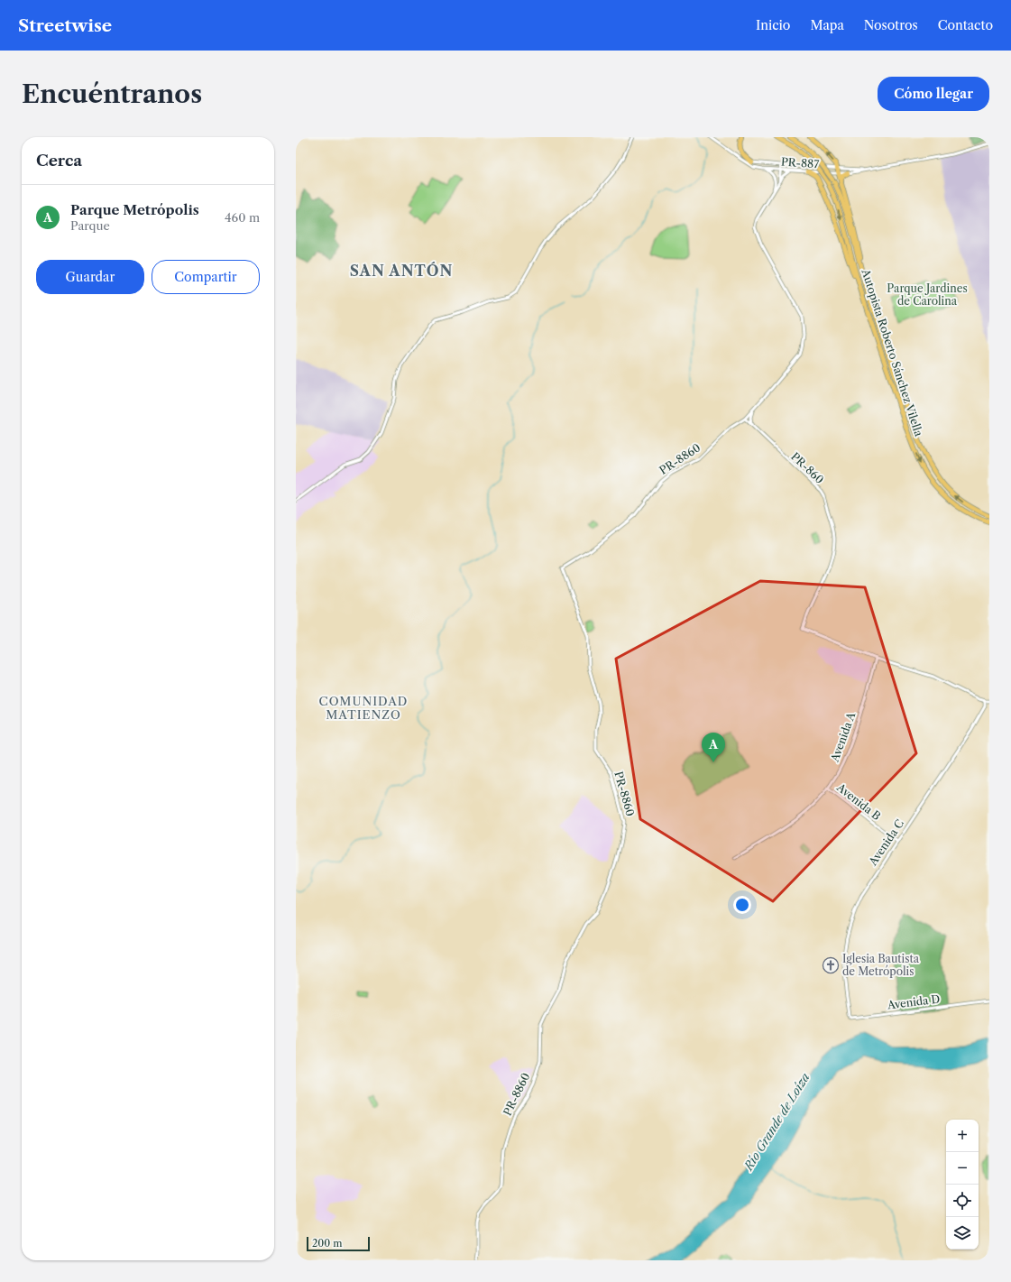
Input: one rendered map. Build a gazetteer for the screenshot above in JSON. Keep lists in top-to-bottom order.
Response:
{
  "streets": {
    "highway": ["Autopista Roberto Sánchez Vilella"],
    "street": [
      "PR-887",
      "PR-8860",
      "PR-860",
      "Avenida A",
      "Avenida B",
      "Avenida C",
      "Avenida D"
    ]
  },
  "crossings": [
    ["PR-8860", "PR-860"],
    ["PR-860", "Avenida A"],
    ["PR-860", "Avenida C"],
    ["Avenida A", "Avenida B"],
    ["Avenida B", "Avenida C"],
    ["Avenida C", "Avenida D"]
  ],
  "districts": ["SAN ANTÓN", "COMUNIDAD MATIENZO"],
  "water": ["Río Grande de Loíza"],
  "parks": ["Parque Jardines de Carolina"],
  "places": {
    "church": ["Iglesia Bautista de Metrópolis"]
  },
  "scale_bar": "200 m",
  "page": {
    "header": "Streetwise",
    "nav": [
      "Inicio",
      "Mapa",
      "Nosotros",
      "Contacto"
    ],
    "buttons": [
      "Cómo llegar",
      ["Guardar", "Compartir"]
    ],
    "title": "Encuéntranos",
    "heading": "Cerca",
    "list": [
      {
        "mark": "A",
        "name": "Parque Metrópolis",
        "note": "Parque",
        "value": "460 m"
      }
    ],
    "pins": "A",
    "map_buttons": ["+", "−"],
    "scale": "200 m"
  }
}
